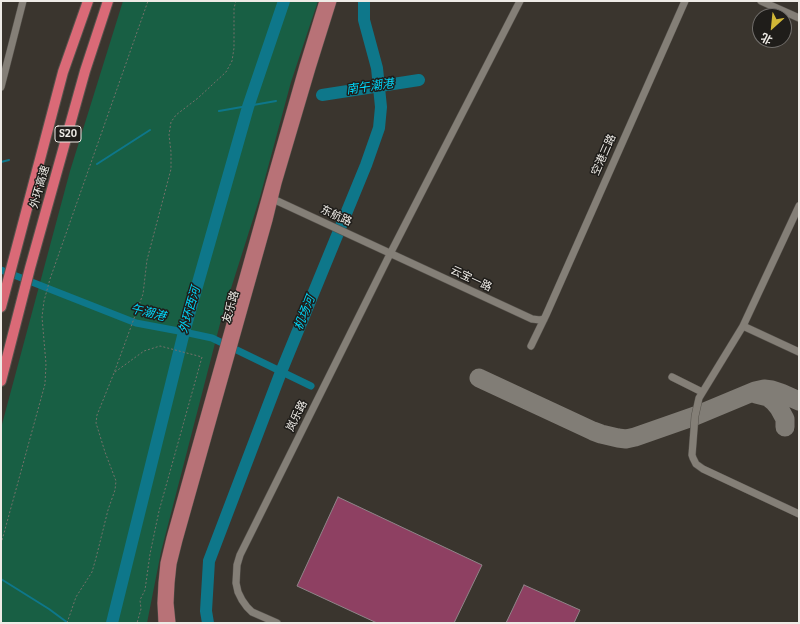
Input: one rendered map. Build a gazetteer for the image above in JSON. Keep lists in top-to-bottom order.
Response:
{
  "streets": {
    "highway": ["S20", "外环高速"],
    "main road": ["友乐路"],
    "street": [
      "空港三路",
      "东航路",
      "云宝一路",
      "岚乐路"
    ]
  },
  "crossings": [
    ["空港三路", "云宝一路"],
    ["东航路", "云宝一路"],
    ["东航路", "友乐路"],
    ["东航路", "岚乐路"],
    ["云宝一路", "岚乐路"]
  ],
  "water": [
    "南午潮港",
    "外环西河",
    "午潮港",
    "机场河"
  ],
  "north": "bottom left"
}
